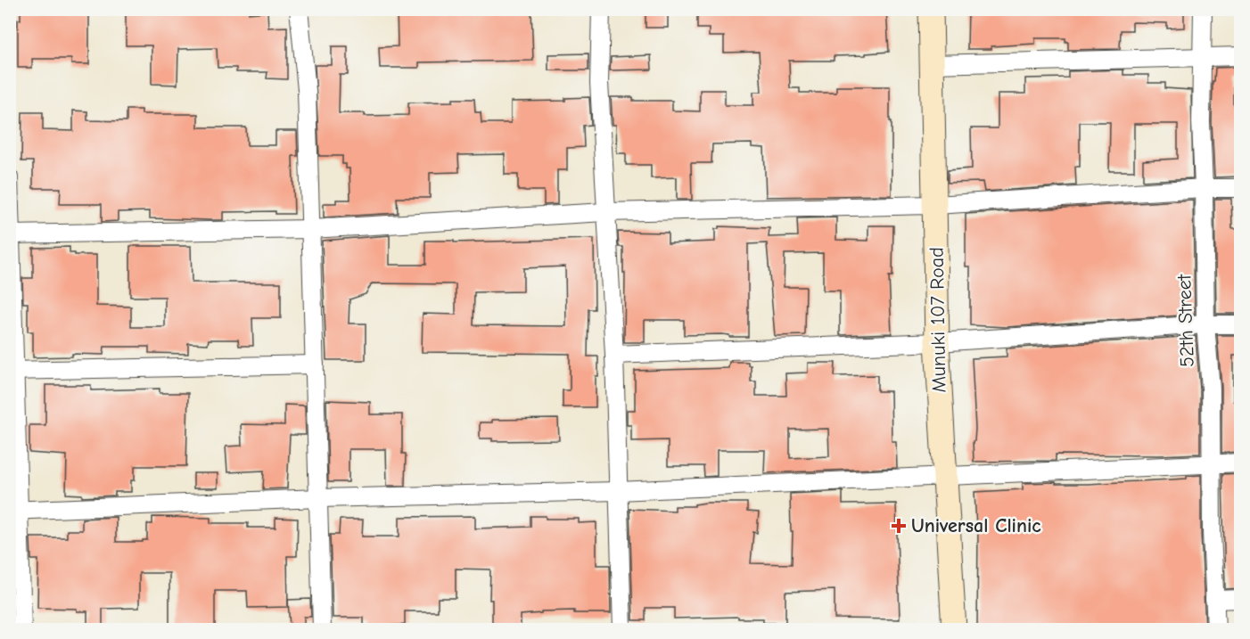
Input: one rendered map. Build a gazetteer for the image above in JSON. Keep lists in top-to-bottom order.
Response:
{
  "streets": {
    "street": ["Munuki 107 Road", "52th Street"]
  },
  "places": {
    "health": ["Universal Clinic"]
  }
}
